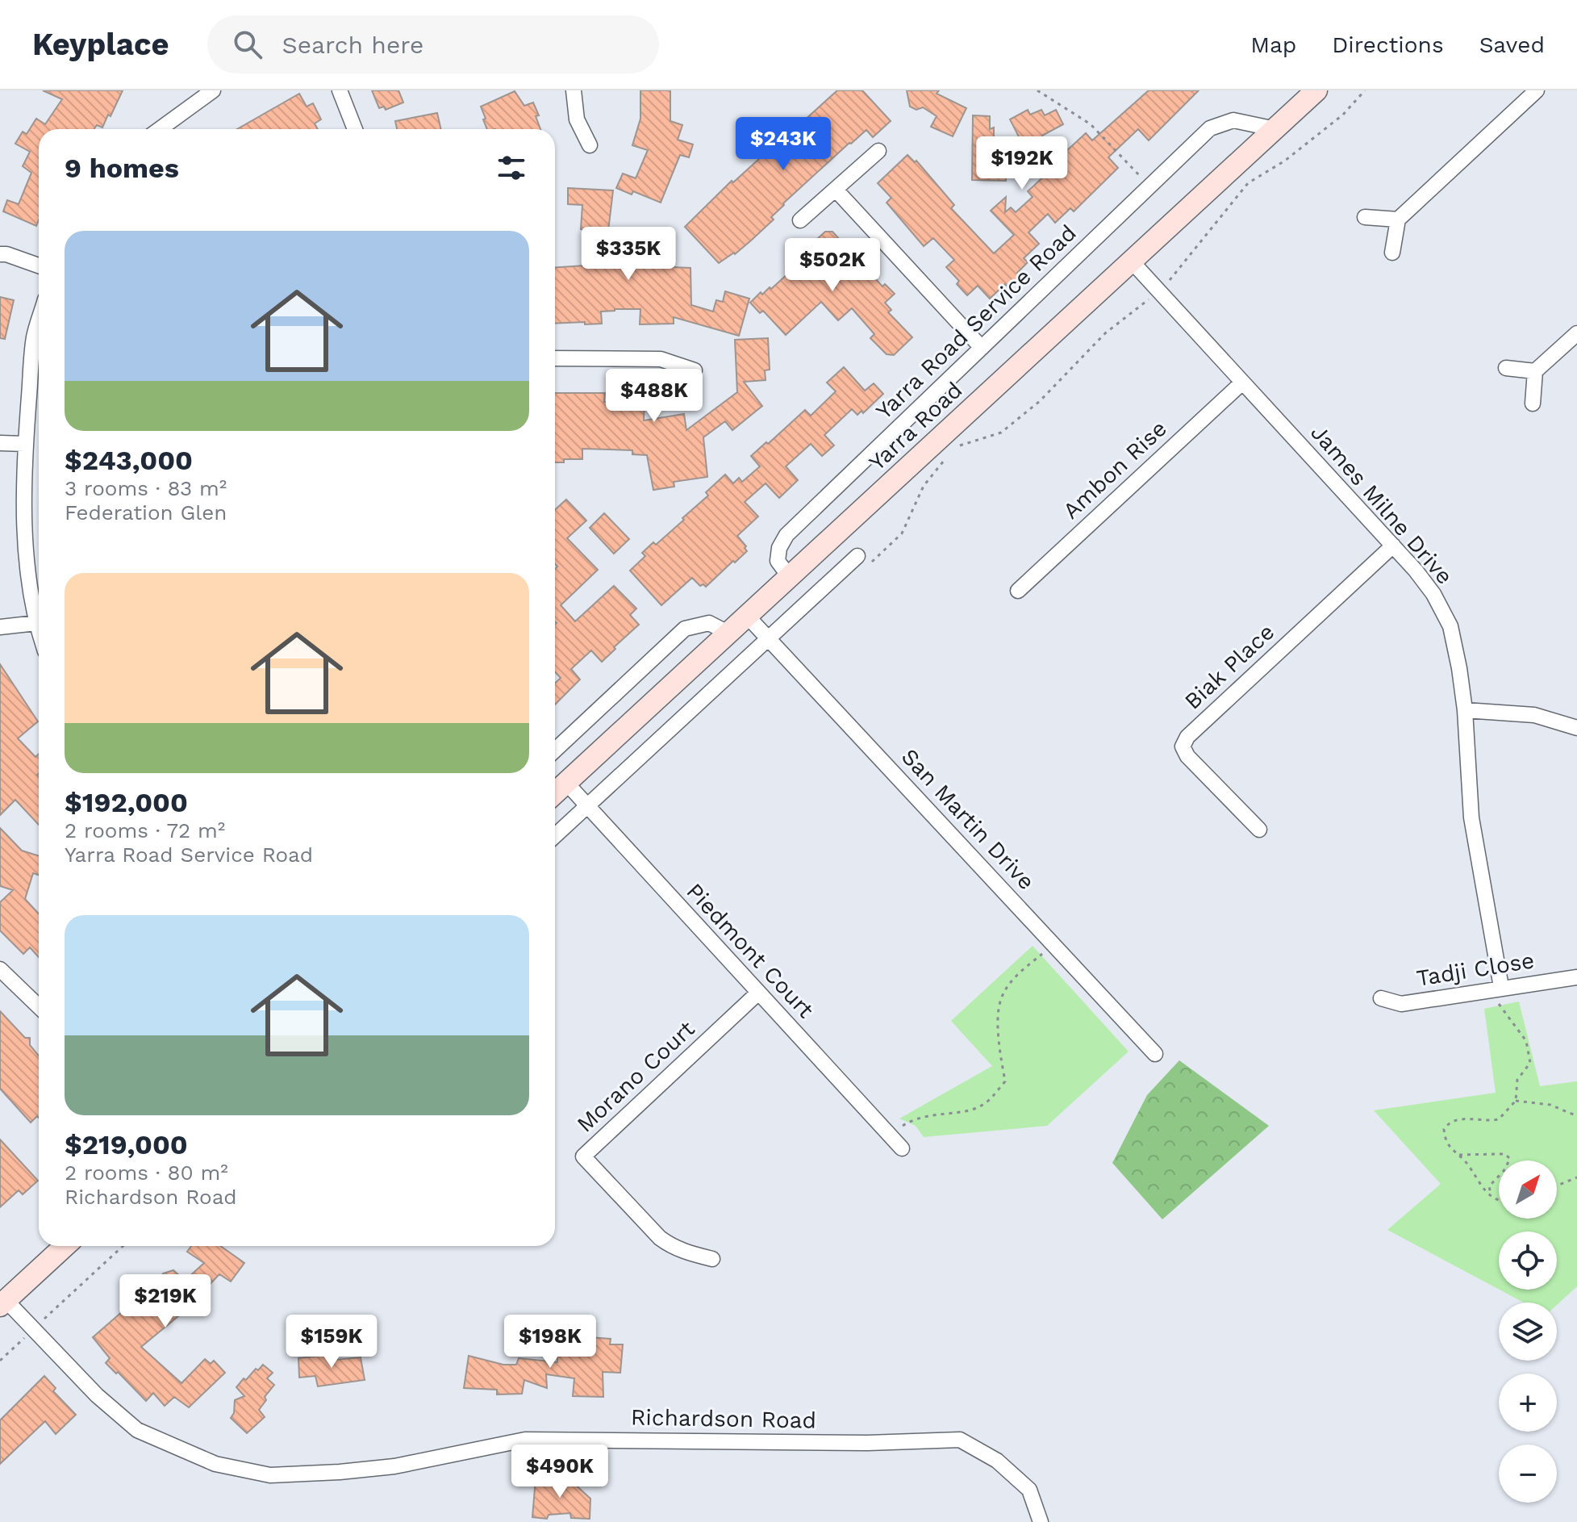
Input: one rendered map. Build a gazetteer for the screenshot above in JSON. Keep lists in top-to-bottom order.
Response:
{
  "streets": {
    "main road": ["Yarra Road"],
    "street": [
      "Yarra Road Service Road",
      "Ambon Rise",
      "James Milne Drive",
      "Biak Place",
      "San Martin Drive",
      "Piedmont Court",
      "Tadji Close",
      "Morano Court",
      "Richardson Road"
    ]
  },
  "crossings": [
    ["Yarra Road Service Road", "Yarra Road"],
    ["Yarra Road", "James Milne Drive"],
    ["Yarra Road", "San Martin Drive"],
    ["Yarra Road", "Piedmont Court"],
    ["Ambon Rise", "James Milne Drive"],
    ["James Milne Drive", "Biak Place"],
    ["James Milne Drive", "Tadji Close"],
    ["Piedmont Court", "Morano Court"]
  ],
  "north": "top right",
  "page": {
    "header": "Keyplace",
    "search": "Search here",
    "nav": ["Map", "Directions", "Saved"],
    "price": [
      "$243K",
      "$192K",
      "$335K",
      "$502K",
      "$488K",
      "$219K",
      "$159K",
      "$198K",
      "$490K"
    ],
    "heading": "9 homes",
    "list": [
      {
        "name": "$243,000",
        "note": "3 rooms · 83 m² · Federation Glen"
      },
      {
        "name": "$192,000",
        "note": "2 rooms · 72 m² · Yarra Road Service Road"
      },
      {
        "name": "$219,000",
        "note": "2 rooms · 80 m² · Richardson Road"
      }
    ],
    "map_buttons": ["+", "−"]
  }
}
